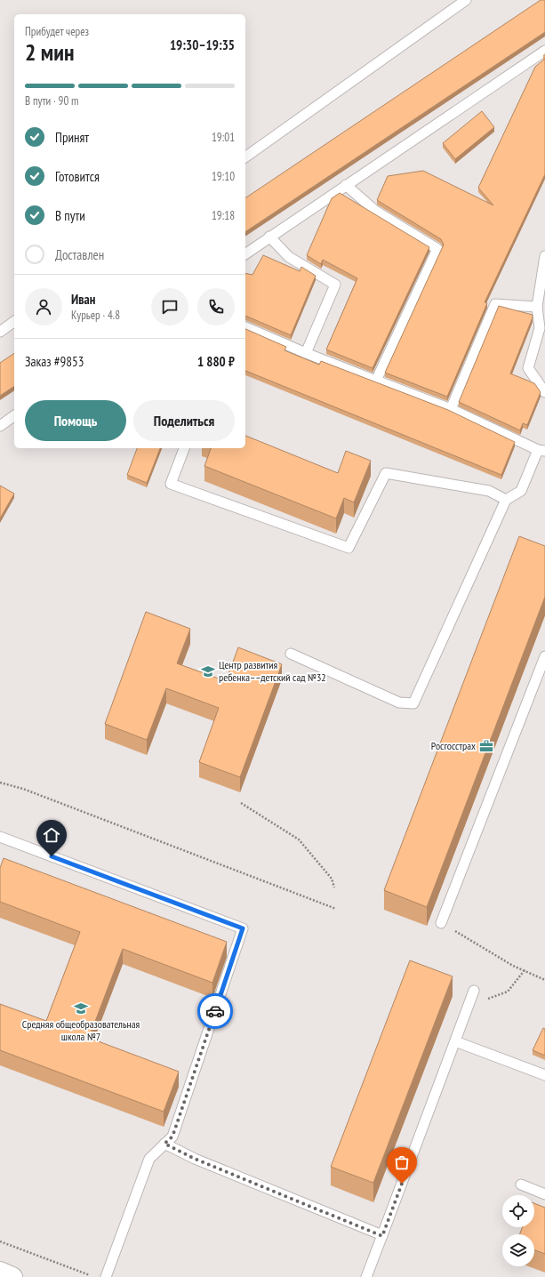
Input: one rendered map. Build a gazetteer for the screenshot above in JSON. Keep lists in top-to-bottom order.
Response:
{
  "places": {
    "school or university": ["Центр развития ребенка––детский сад №32", "Средняя общеобразовательная школа №7"],
    "office": ["Росгосстрах"]
  },
  "page": {
    "heading": ["2 мин", "Прибудет через", "19:30–19:35"],
    "panel": [
      "Иван",
      "Курьер · 4.8",
      "Заказ #9853",
      "1 880 ₽"
    ],
    "bar": "В пути · 90 m",
    "list": [
      ["Принят", "19:01"],
      ["Готовится", "19:10"],
      ["В пути", "19:18"],
      "Доставлен"
    ],
    "buttons": ["Помощь", "Поделиться"]
  }
}
